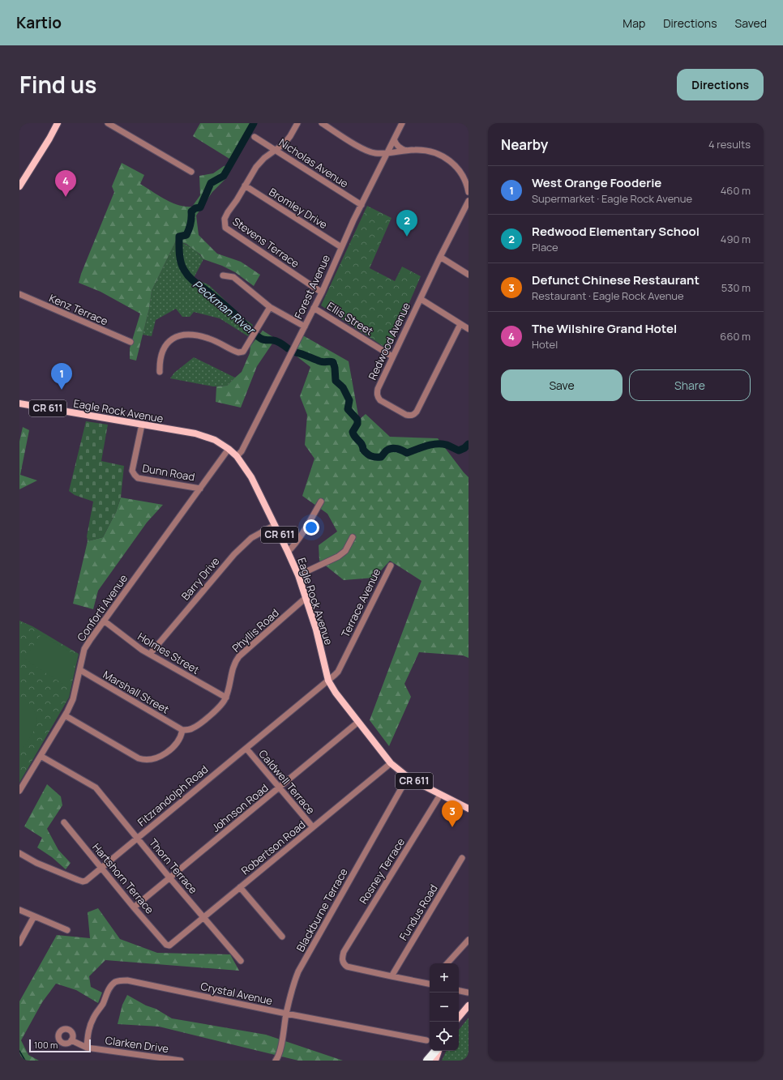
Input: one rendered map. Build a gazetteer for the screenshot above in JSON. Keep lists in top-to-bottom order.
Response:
{
  "streets": {
    "main road": ["CR 611", "Eagle Rock Avenue"],
    "street": [
      "Nicholas Avenue",
      "Bromley Drive",
      "Stevens Terrace",
      "Forest Avenue",
      "Kenz Terrace",
      "Ellis Street",
      "Redwood Avenue",
      "Dunn Road",
      "Barry Drive",
      "Terrace Avenue",
      "Conforti Avenue",
      "Phyllis Road",
      "Holmes Street",
      "Marshall Street",
      "Caldwell Terrace",
      "Fitzrandolph Road",
      "Johnson Road",
      "Robertson Road",
      "Thorn Terrace",
      "Rosney Terrace",
      "Hartshorn Terrace",
      "Blackburne Terrace",
      "Fundus Road",
      "Crystal Avenue",
      "Clarken Drive"
    ]
  },
  "crossings": [
    ["Nicholas Avenue", "Stevens Terrace"],
    ["Nicholas Avenue", "Forest Avenue"],
    ["Bromley Drive", "Stevens Terrace"],
    ["Bromley Drive", "Forest Avenue"],
    ["Stevens Terrace", "Forest Avenue"],
    ["Forest Avenue", "Ellis Street"],
    ["Forest Avenue", "Eagle Rock Avenue"],
    ["Ellis Street", "Redwood Avenue"],
    ["Eagle Rock Avenue", "Dunn Road"],
    ["Eagle Rock Avenue", "Barry Drive"],
    ["Eagle Rock Avenue", "Terrace Avenue"],
    ["Eagle Rock Avenue", "Conforti Avenue"],
    ["Eagle Rock Avenue", "Phyllis Road"],
    ["Eagle Rock Avenue", "Fitzrandolph Road"],
    ["Eagle Rock Avenue", "Johnson Road"],
    ["Eagle Rock Avenue", "Robertson Road"],
    ["Eagle Rock Avenue", "Rosney Terrace"],
    ["Eagle Rock Avenue", "Blackburne Terrace"],
    ["Dunn Road", "Conforti Avenue"],
    ["Barry Drive", "Holmes Street"],
    ["Terrace Avenue", "Fitzrandolph Road"],
    ["Conforti Avenue", "Holmes Street"],
    ["Conforti Avenue", "Marshall Street"],
    ["Conforti Avenue", "Thorn Terrace"],
    ["Phyllis Road", "Holmes Street"],
    ["Phyllis Road", "Marshall Street"],
    ["Caldwell Terrace", "Fitzrandolph Road"],
    ["Caldwell Terrace", "Johnson Road"],
    ["Caldwell Terrace", "Robertson Road"],
    ["Fitzrandolph Road", "Thorn Terrace"],
    ["Fitzrandolph Road", "Hartshorn Terrace"],
    ["Johnson Road", "Thorn Terrace"],
    ["Johnson Road", "Hartshorn Terrace"],
    ["Robertson Road", "Thorn Terrace"],
    ["Robertson Road", "Hartshorn Terrace"],
    ["Rosney Terrace", "Fundus Road"],
    ["Blackburne Terrace", "Crystal Avenue"],
    ["Crystal Avenue", "Clarken Drive"]
  ],
  "water": ["Peckman River"],
  "scale_bar": "100 m",
  "page": {
    "header": "Kartio",
    "nav": ["Map", "Directions", "Saved"],
    "title": "Find us",
    "buttons": [
      "Directions",
      ["Save", "Share"]
    ],
    "heading": ["Nearby", "4 results"],
    "list": [
      {
        "mark": "1",
        "name": "West Orange Fooderie",
        "note": "Supermarket · Eagle Rock Avenue",
        "value": "460 m"
      },
      {
        "mark": "2",
        "name": "Redwood Elementary School",
        "note": "Place",
        "value": "490 m"
      },
      {
        "mark": "3",
        "name": "Defunct Chinese Restaurant",
        "note": "Restaurant · Eagle Rock Avenue",
        "value": "530 m"
      },
      {
        "mark": "4",
        "name": "The Wilshire Grand Hotel",
        "note": "Hotel",
        "value": "660 m"
      }
    ],
    "pins": [
      "4",
      "2",
      "1",
      "3"
    ],
    "map_buttons": ["+", "−"],
    "scale": "100 m"
  }
}
